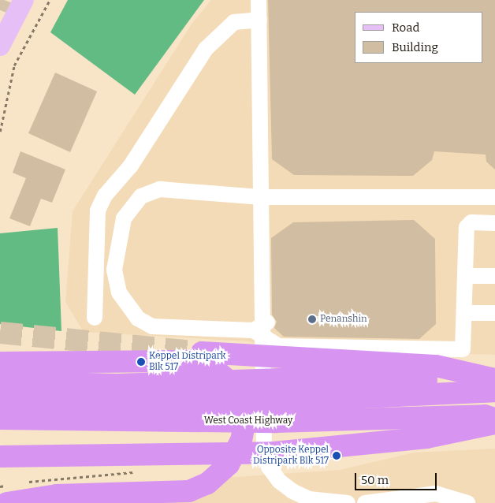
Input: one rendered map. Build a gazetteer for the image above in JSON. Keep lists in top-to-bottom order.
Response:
{
  "streets": {
    "highway": ["West Coast Highway"]
  },
  "places": ["Penanshin", "Keppel Distripark Blk 517", "Opposite Keppel Distripark Blk 517"],
  "legend": ["Road", "Building"],
  "scale_bar": "50 m"
}
